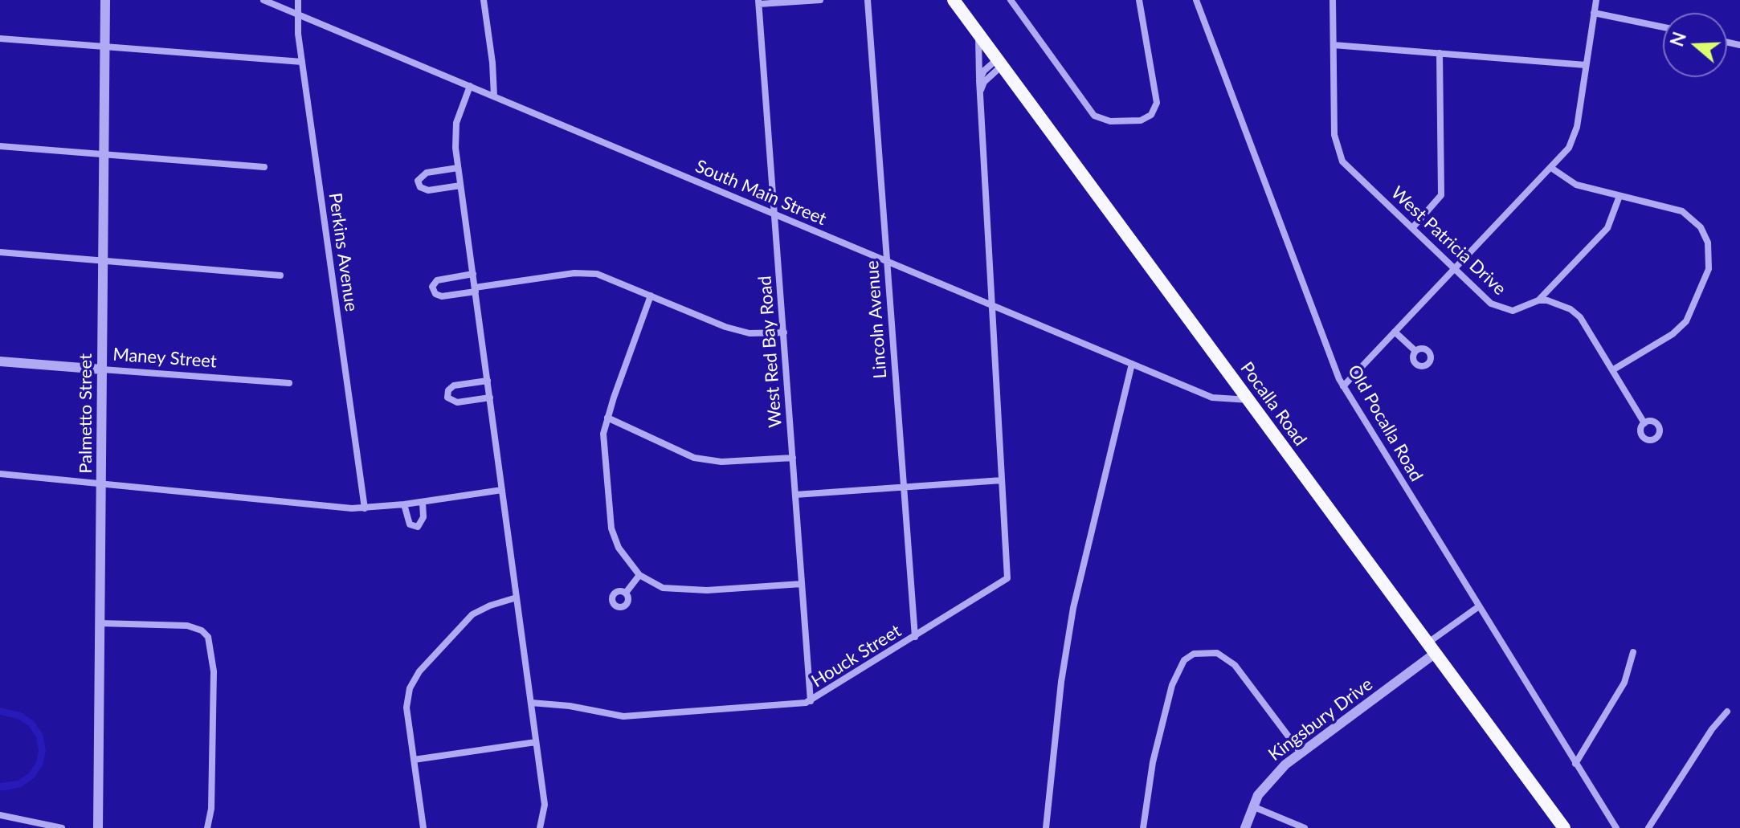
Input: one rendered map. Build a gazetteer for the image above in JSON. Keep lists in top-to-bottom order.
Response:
{
  "streets": {
    "main road": ["Pocalla Road"],
    "street": [
      "South Main Street",
      "West Patricia Drive",
      "Perkins Avenue",
      "Lincoln Avenue",
      "West Red Bay Road",
      "Maney Street",
      "Palmetto Street",
      "Old Pocalla Road",
      "Houck Street",
      "Kingsbury Drive"
    ]
  },
  "crossings": [
    ["South Main Street", "Perkins Avenue"],
    ["South Main Street", "Lincoln Avenue"],
    ["South Main Street", "West Red Bay Road"],
    ["South Main Street", "Pocalla Road"],
    ["Lincoln Avenue", "Houck Street"],
    ["West Red Bay Road", "Houck Street"],
    ["Maney Street", "Palmetto Street"],
    ["Pocalla Road", "Kingsbury Drive"]
  ],
  "north": "left"
}
